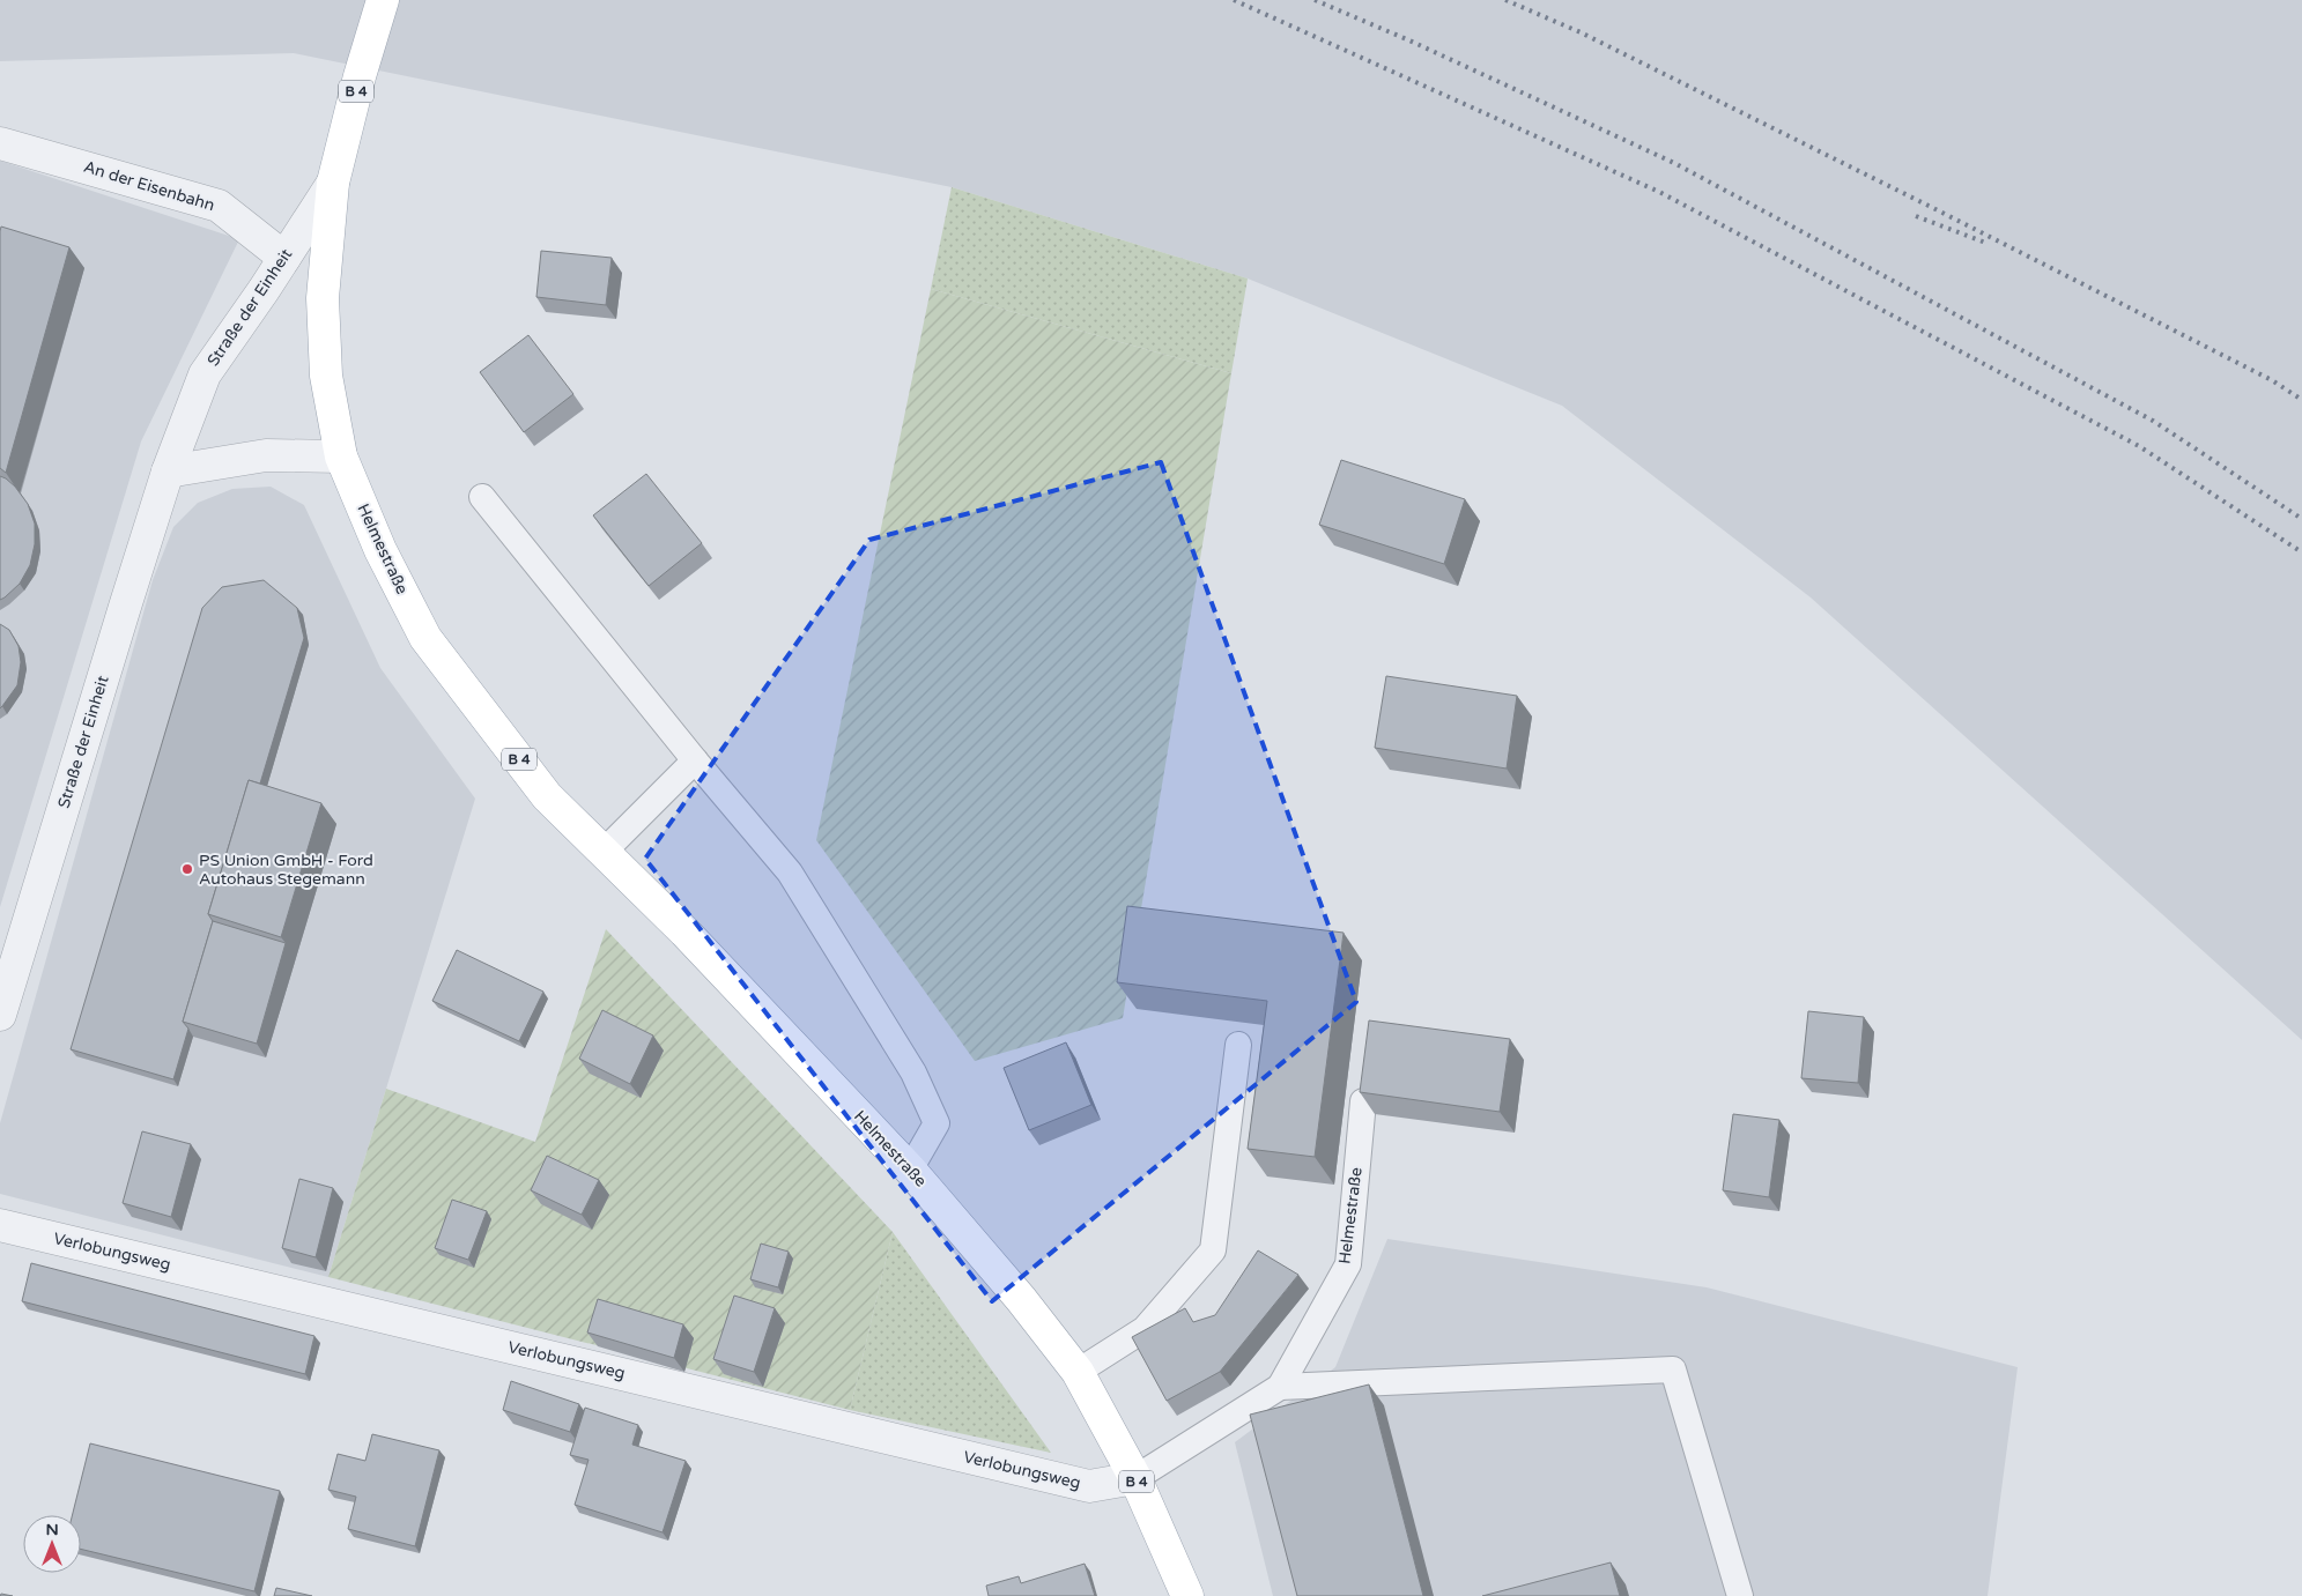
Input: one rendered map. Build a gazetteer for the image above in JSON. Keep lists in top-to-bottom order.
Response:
{
  "streets": {
    "main road": ["B 4", "Helmestraße"],
    "street": ["An der Eisenbahn", "Straße der Einheit", "Verlobungsweg"]
  },
  "crossings": [
    ["B 4", "Straße der Einheit"],
    ["B 4", "Helmestraße"],
    ["An der Eisenbahn", "Straße der Einheit"],
    ["Straße der Einheit", "Helmestraße"],
    ["Helmestraße", "Verlobungsweg"]
  ],
  "places": ["PS Union GmbH - Ford Autohaus Stegemann"],
  "north": "top"
}
